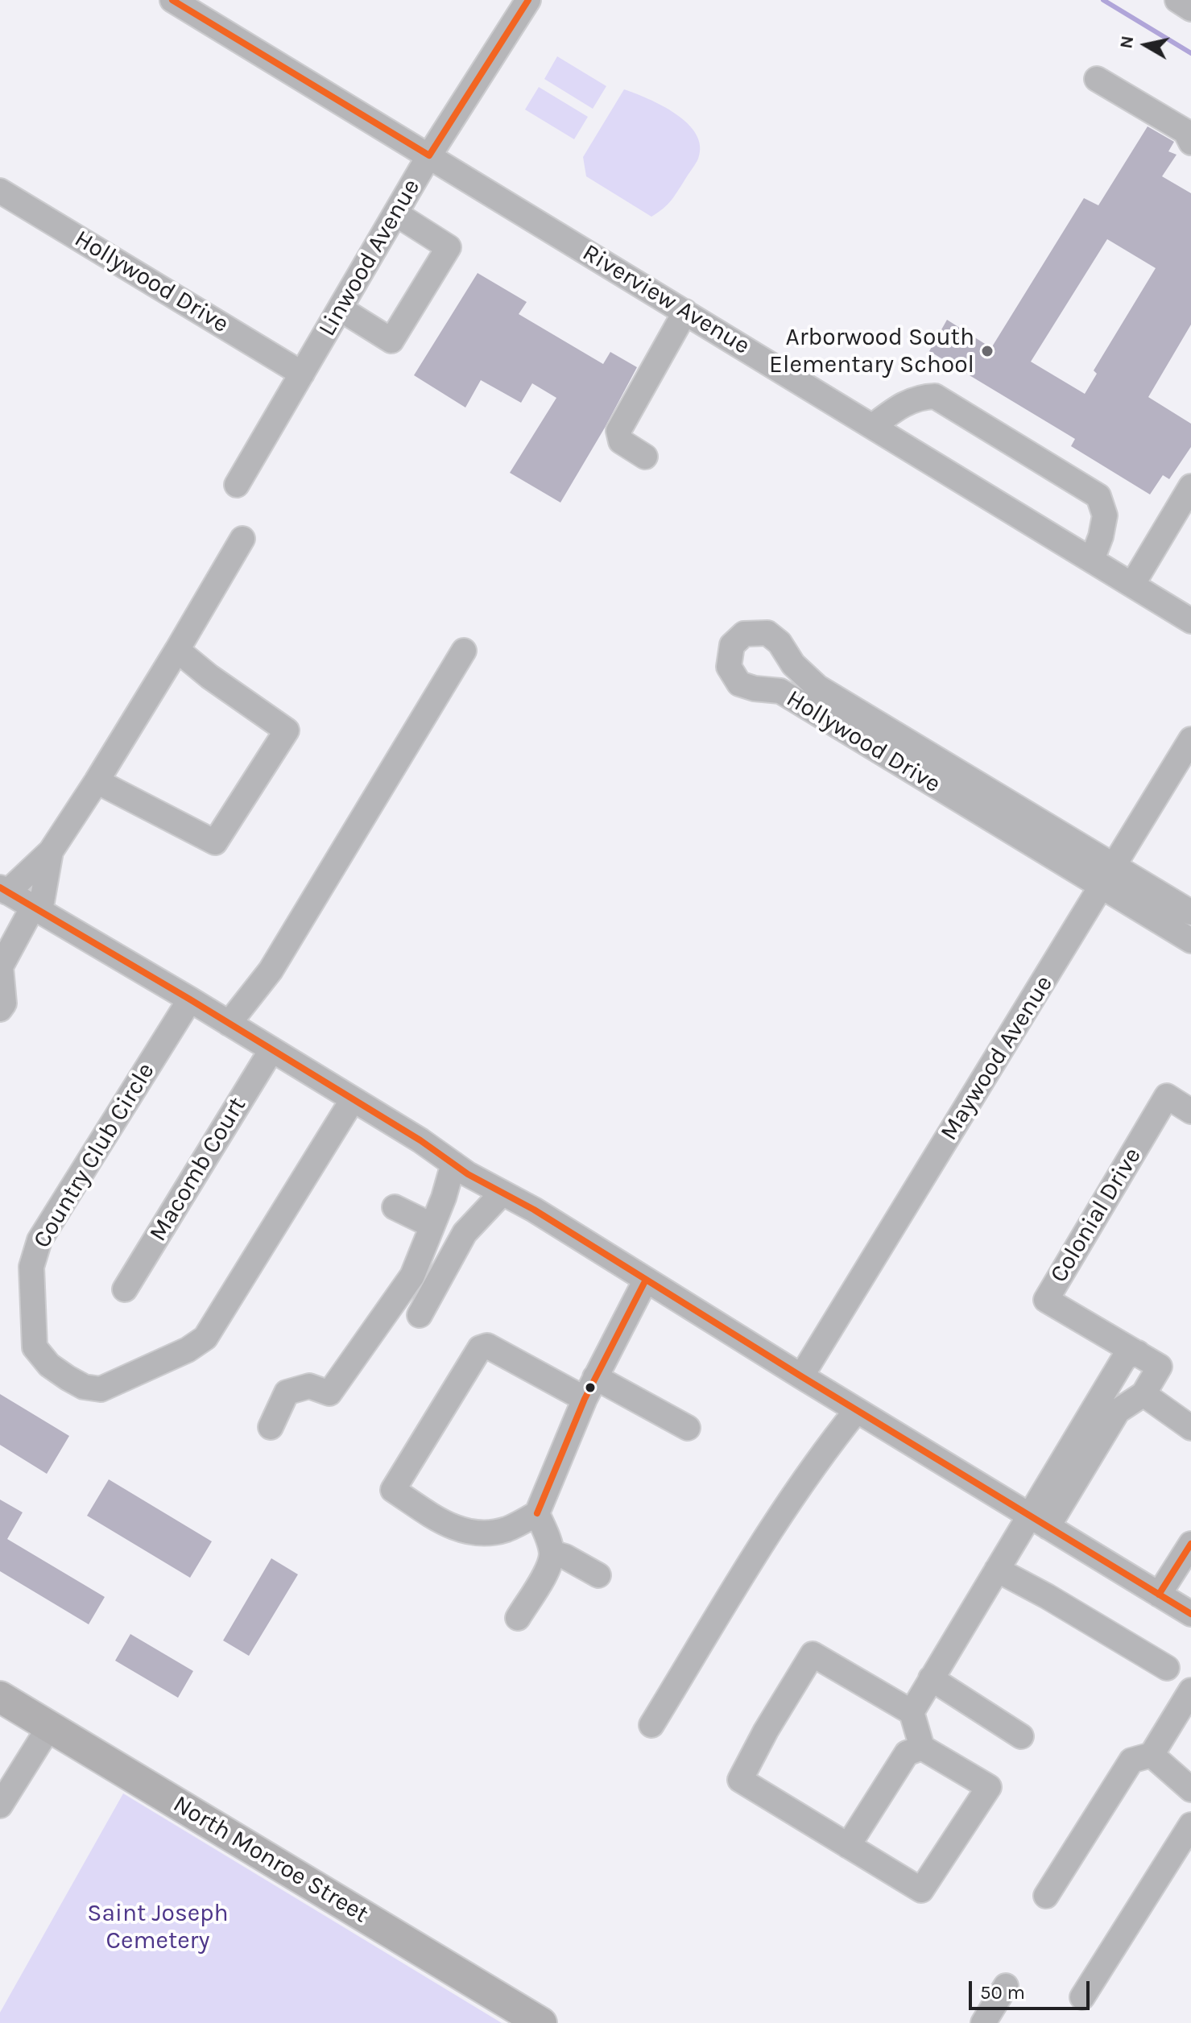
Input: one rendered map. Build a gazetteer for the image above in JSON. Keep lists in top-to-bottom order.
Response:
{
  "streets": {
    "main road": ["North Monroe Street"],
    "street": [
      "Linwood Avenue",
      "Hollywood Drive",
      "Riverview Avenue",
      "Maywood Avenue",
      "Country Club Circle",
      "Macomb Court",
      "Colonial Drive"
    ]
  },
  "crossings": [
    ["Linwood Avenue", "Hollywood Drive"],
    ["Linwood Avenue", "Riverview Avenue"],
    ["Hollywood Drive", "Maywood Avenue"]
  ],
  "parks": ["Saint Joseph Cemetery"],
  "places": ["Arborwood South Elementary School"],
  "scale_bar": "50 m",
  "north": "left"
}
